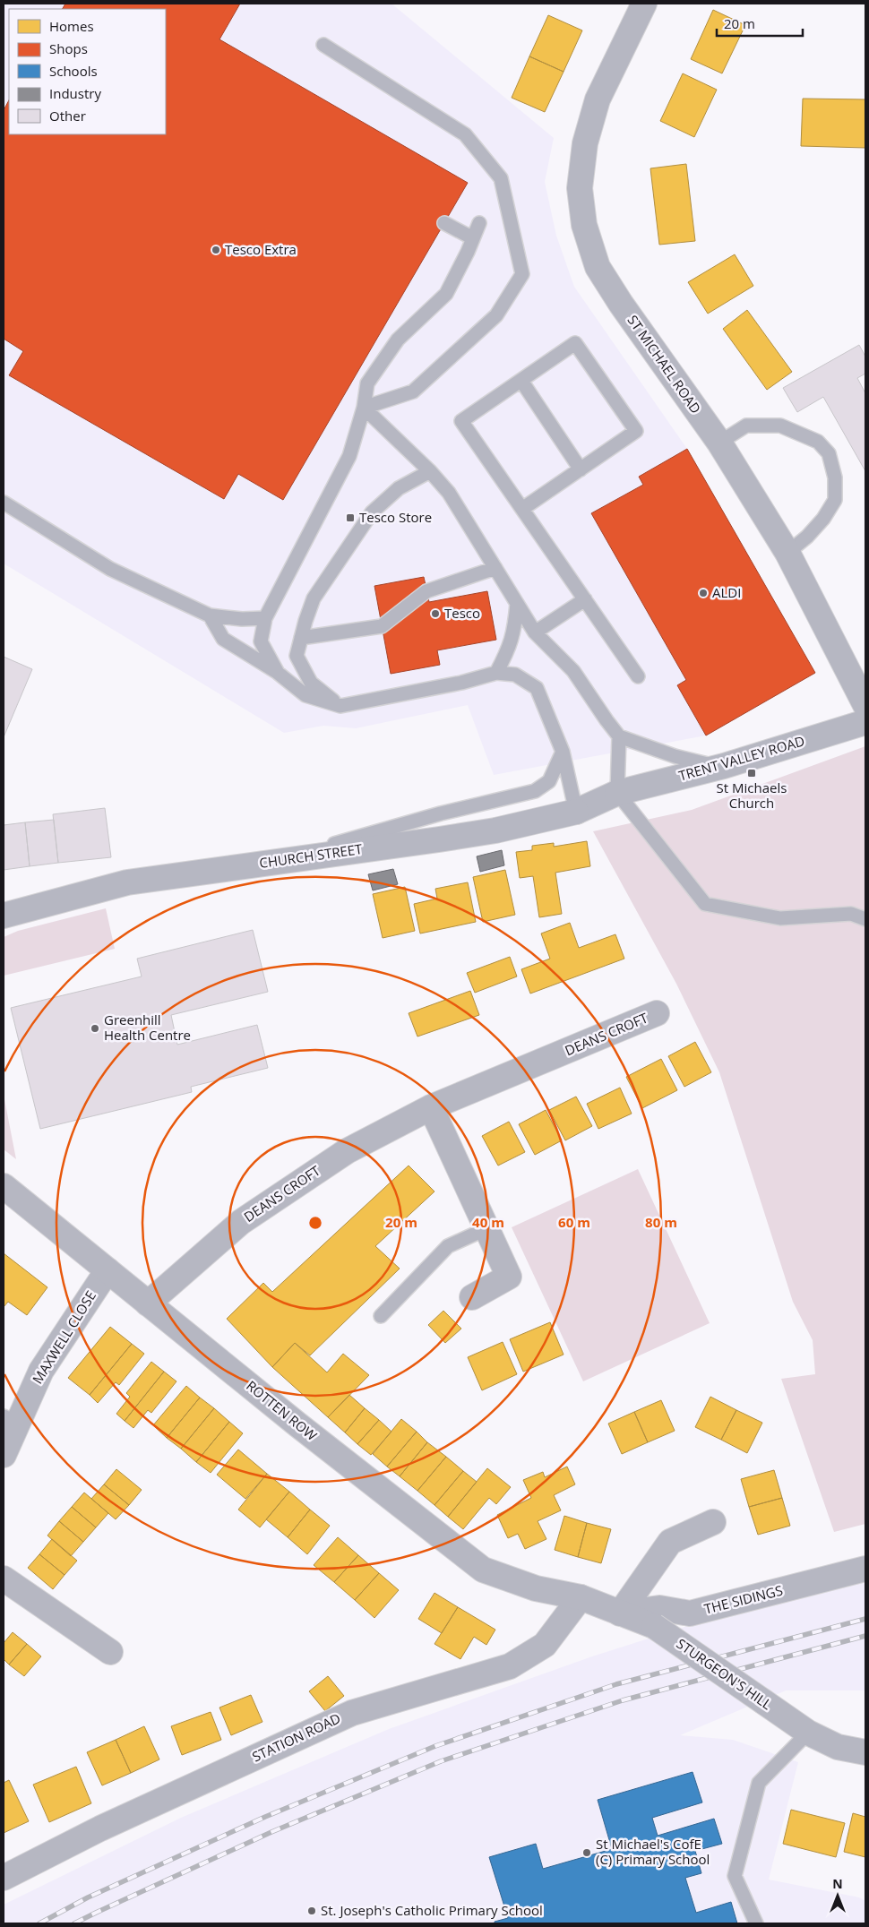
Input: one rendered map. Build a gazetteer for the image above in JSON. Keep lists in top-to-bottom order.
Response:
{
  "streets": {
    "street": [
      "ST MICHAEL ROAD",
      "TRENT VALLEY ROAD",
      "CHURCH STREET",
      "DEANS CROFT",
      "MAXWELL CLOSE",
      "ROTTEN ROW",
      "THE SIDINGS",
      "STURGEON'S HILL",
      "STATION ROAD"
    ]
  },
  "crossings": [
    ["TRENT VALLEY ROAD", "CHURCH STREET"],
    ["DEANS CROFT", "ROTTEN ROW"],
    ["MAXWELL CLOSE", "ROTTEN ROW"],
    ["ROTTEN ROW", "STURGEON'S HILL"],
    ["ROTTEN ROW", "STATION ROAD"],
    ["THE SIDINGS", "STURGEON'S HILL"],
    ["STURGEON'S HILL", "STATION ROAD"]
  ],
  "places": {
    "other": [
      "Tesco Extra",
      "ALDI",
      "Tesco",
      "Greenhill Health Centre",
      "St Michael's CofE (C) Primary School",
      "St. Joseph's Catholic Primary School"
    ],
    "transit": ["Tesco Store", "St Michaels Church"]
  },
  "legend": [
    "Homes",
    "Shops",
    "Schools",
    "Industry",
    "Other"
  ],
  "scale_bar": "20 m",
  "north": "top",
  "rings": [
    "20 m",
    "40 m",
    "60 m",
    "80 m"
  ]
}
